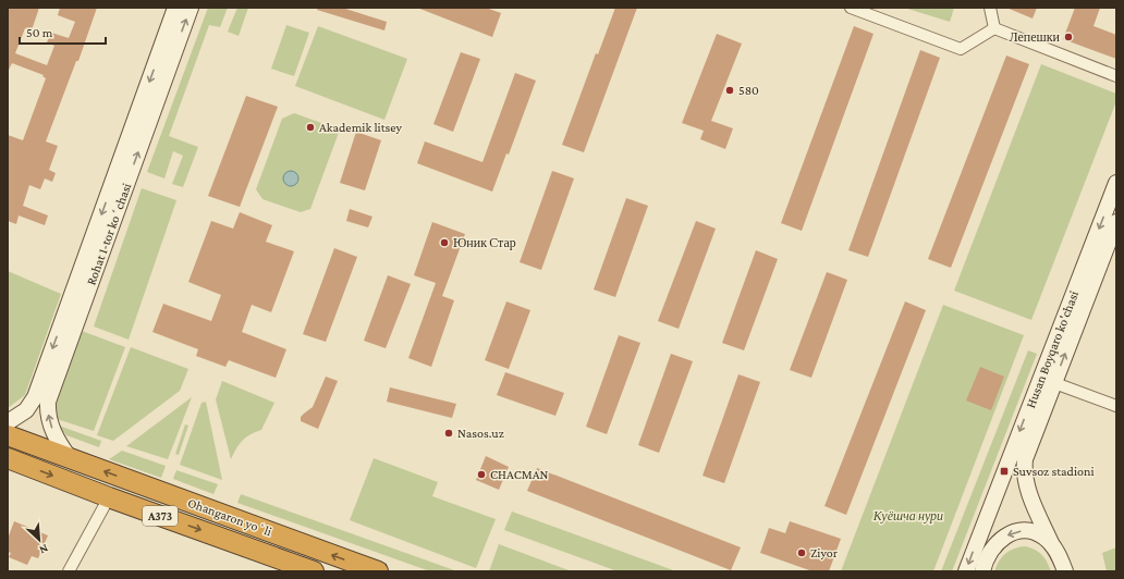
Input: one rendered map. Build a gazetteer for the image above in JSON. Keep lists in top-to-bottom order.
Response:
{
  "streets": {
    "highway": ["A373", "Ohangaron yoʻli"],
    "street": ["Rohat 1-tor koʻchasi", "Husan Boyqaro ko'chasi"]
  },
  "crossings": [
    ["Rohat 1-tor koʻchasi", "Ohangaron yoʻli"]
  ],
  "parks": ["Куёшча нури"],
  "places": {
    "other": [
      "Лепешки",
      "580",
      "Akademik litsey",
      "Юник Стар",
      "Nasos.uz",
      "CHACMAN",
      "Ziyor"
    ],
    "transit": ["Suvsoz stadioni"]
  },
  "scale_bar": "50 m",
  "north": "bottom right"
}
